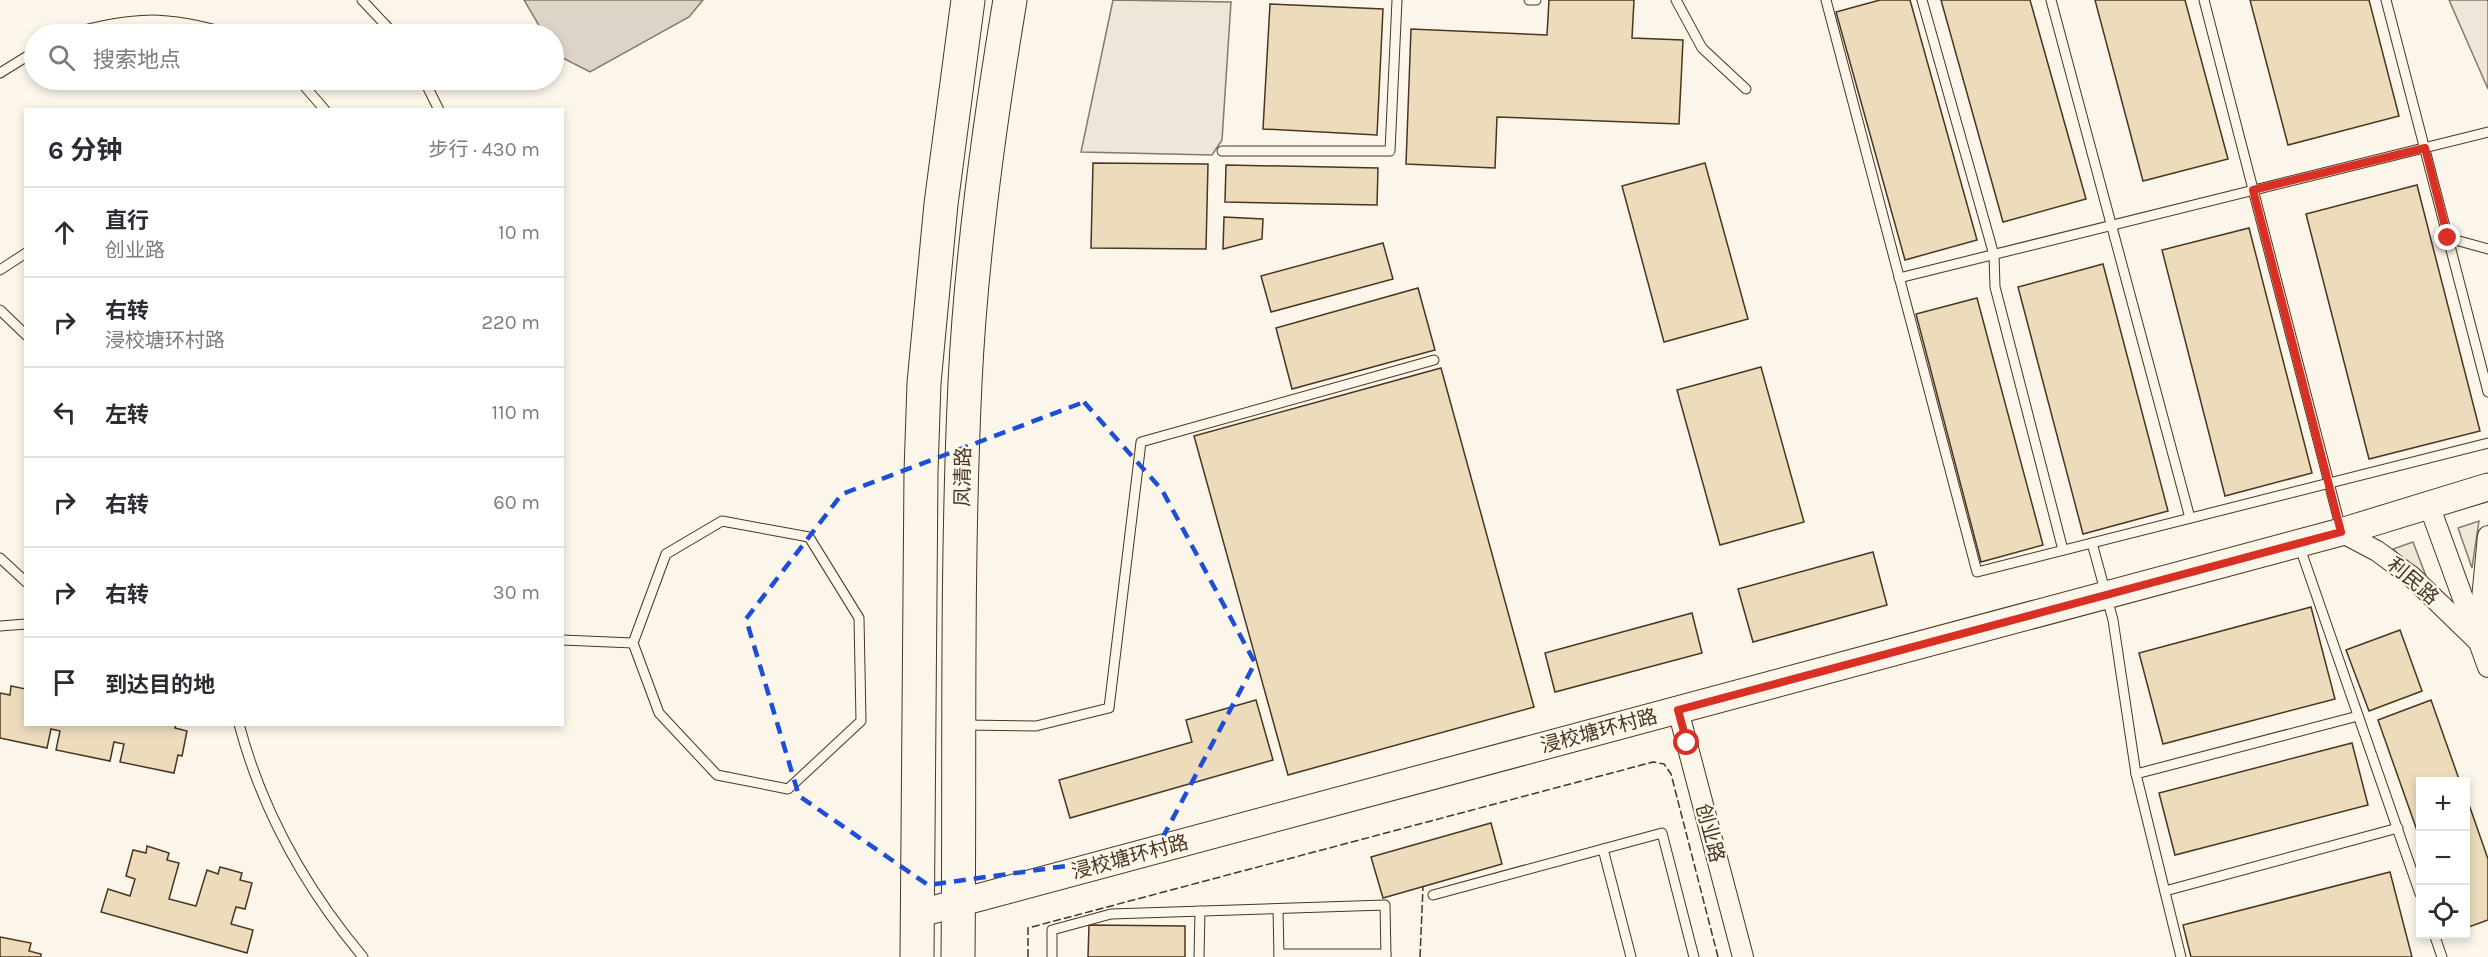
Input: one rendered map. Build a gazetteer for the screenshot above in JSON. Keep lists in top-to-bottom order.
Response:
{
  "streets": {
    "highway": ["凤清路"],
    "street": ["利民路", "浸校塘环村路", "创业路"]
  },
  "crossings": [
    ["凤清路", "浸校塘环村路"],
    ["利民路", "浸校塘环村路"],
    ["浸校塘环村路", "创业路"]
  ],
  "page": {
    "search": "搜索地点",
    "heading": ["6 分钟", "步行 · 430 m"],
    "list": [
      ["直行", "创业路", "10 m"],
      ["右转", "浸校塘环村路", "220 m"],
      ["左转", "110 m"],
      ["右转", "60 m"],
      ["右转", "30 m"],
      "到达目的地"
    ],
    "map_buttons": ["+", "−"]
  }
}
